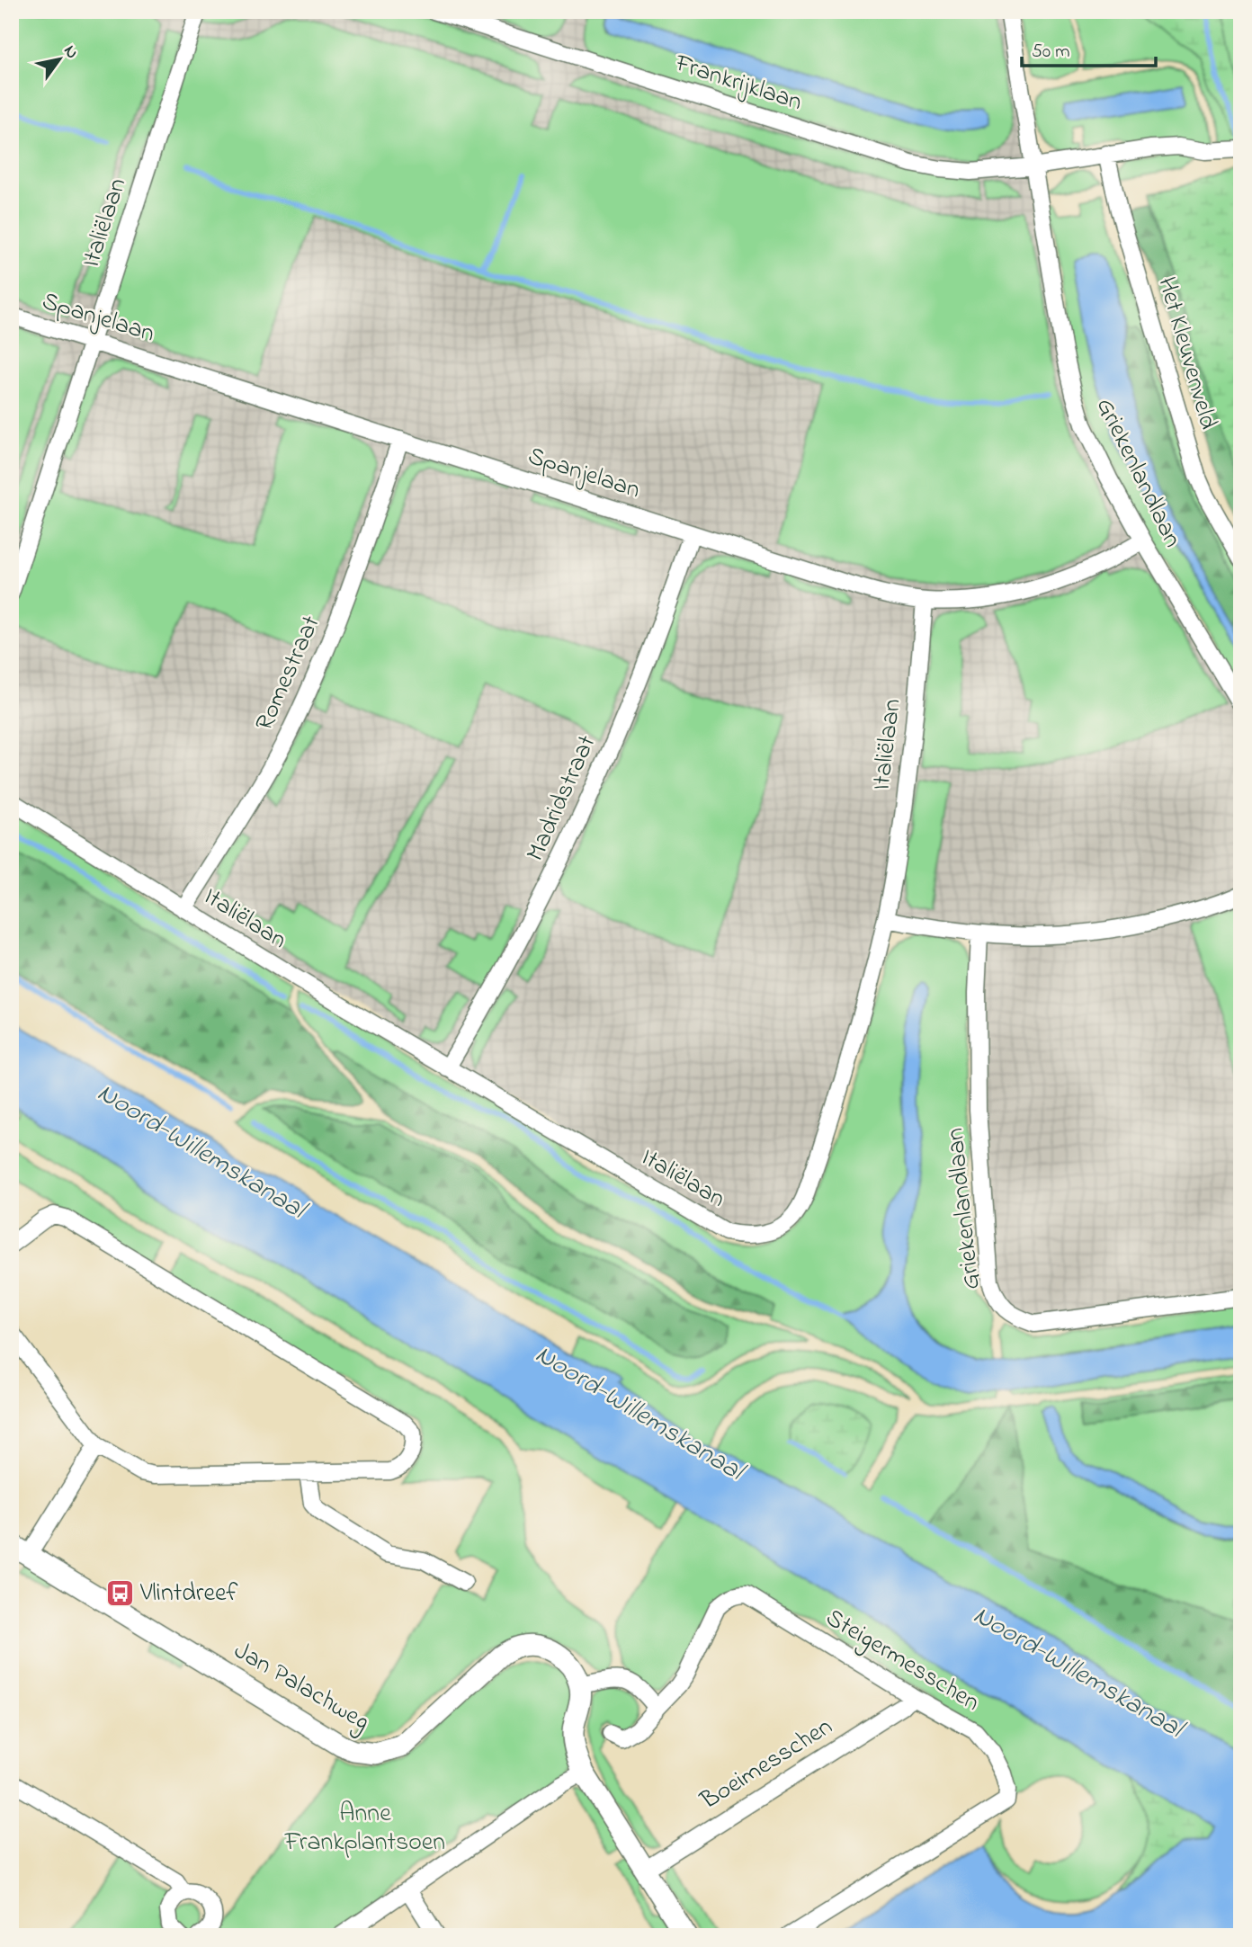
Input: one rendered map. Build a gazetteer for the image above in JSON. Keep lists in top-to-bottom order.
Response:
{
  "streets": {
    "street": [
      "Frankrijklaan",
      "Italiëlaan",
      "Spanjelaan",
      "Het Kleuvenveld",
      "Griekenlandlaan",
      "Romestraat",
      "Madridstraat",
      "Steigermesschen",
      "Jan Palachweg",
      "Boeimesschen"
    ]
  },
  "crossings": [
    ["Frankrijklaan", "Het Kleuvenveld"],
    ["Frankrijklaan", "Griekenlandlaan"],
    ["Italiëlaan", "Spanjelaan"],
    ["Italiëlaan", "Romestraat"],
    ["Italiëlaan", "Madridstraat"],
    ["Spanjelaan", "Griekenlandlaan"],
    ["Spanjelaan", "Romestraat"],
    ["Spanjelaan", "Madridstraat"],
    ["Steigermesschen", "Boeimesschen"]
  ],
  "water": ["Noord-Willemskanaal"],
  "parks": ["Anne Frankplantsoen"],
  "places": {
    "bus stop": ["Vlintdreef"]
  },
  "scale_bar": "50 m",
  "north": "top right"
}
